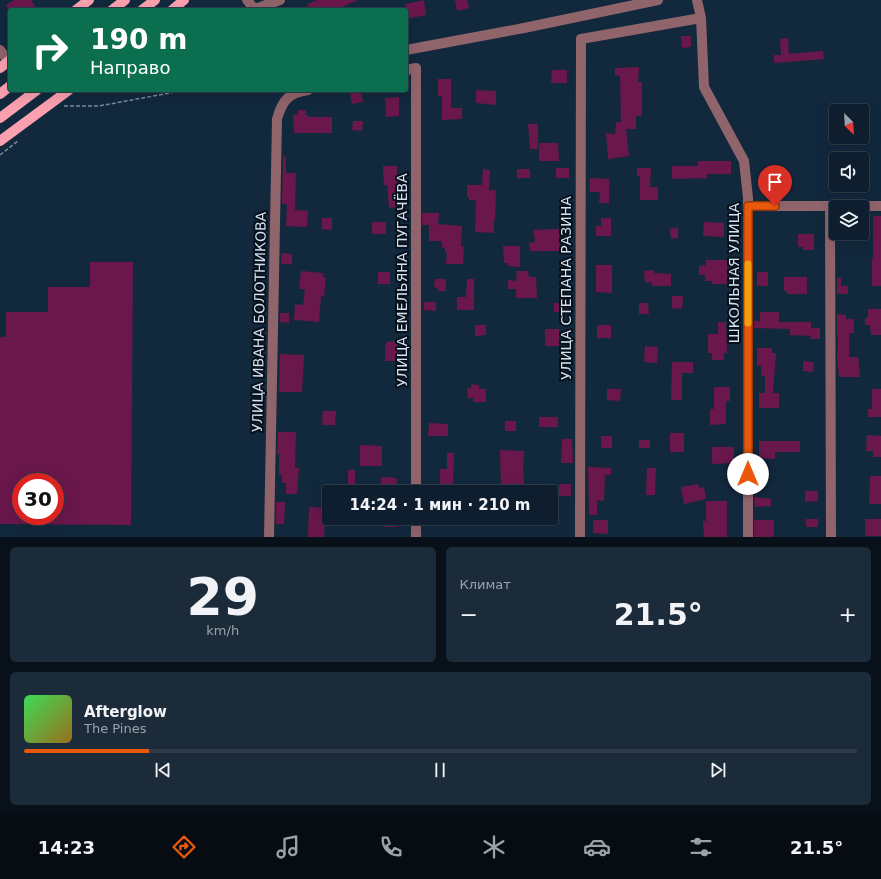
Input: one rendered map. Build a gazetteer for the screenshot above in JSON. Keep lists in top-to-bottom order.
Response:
{
  "streets": {
    "street": [
      "ШКОЛЬНАЯ УЛИЦА",
      "УЛИЦА ЕМЕЛЬЯНА ПУГАЧЁВА",
      "УЛИЦА СТЕПАНА РАЗИНА",
      "УЛИЦА ИВАНА БОЛОТНИКОВА"
    ]
  },
  "crossings": [
    ["ШКОЛЬНАЯ УЛИЦА", "УЛИЦА СТЕПАНА РАЗИНА"]
  ],
  "north": "bottom right",
  "page": {
    "turn": ["190 m", "Направо"],
    "limit": "30",
    "trip": "14:24 · 1 мин · 210 m",
    "tile": [
      ["29", "km/h"],
      "Климат"
    ],
    "heat": ["−", "21.5°", "+"],
    "song": ["Afterglow", "The Pines"],
    "tabs": ["14:23", "21.5°"]
  }
}
